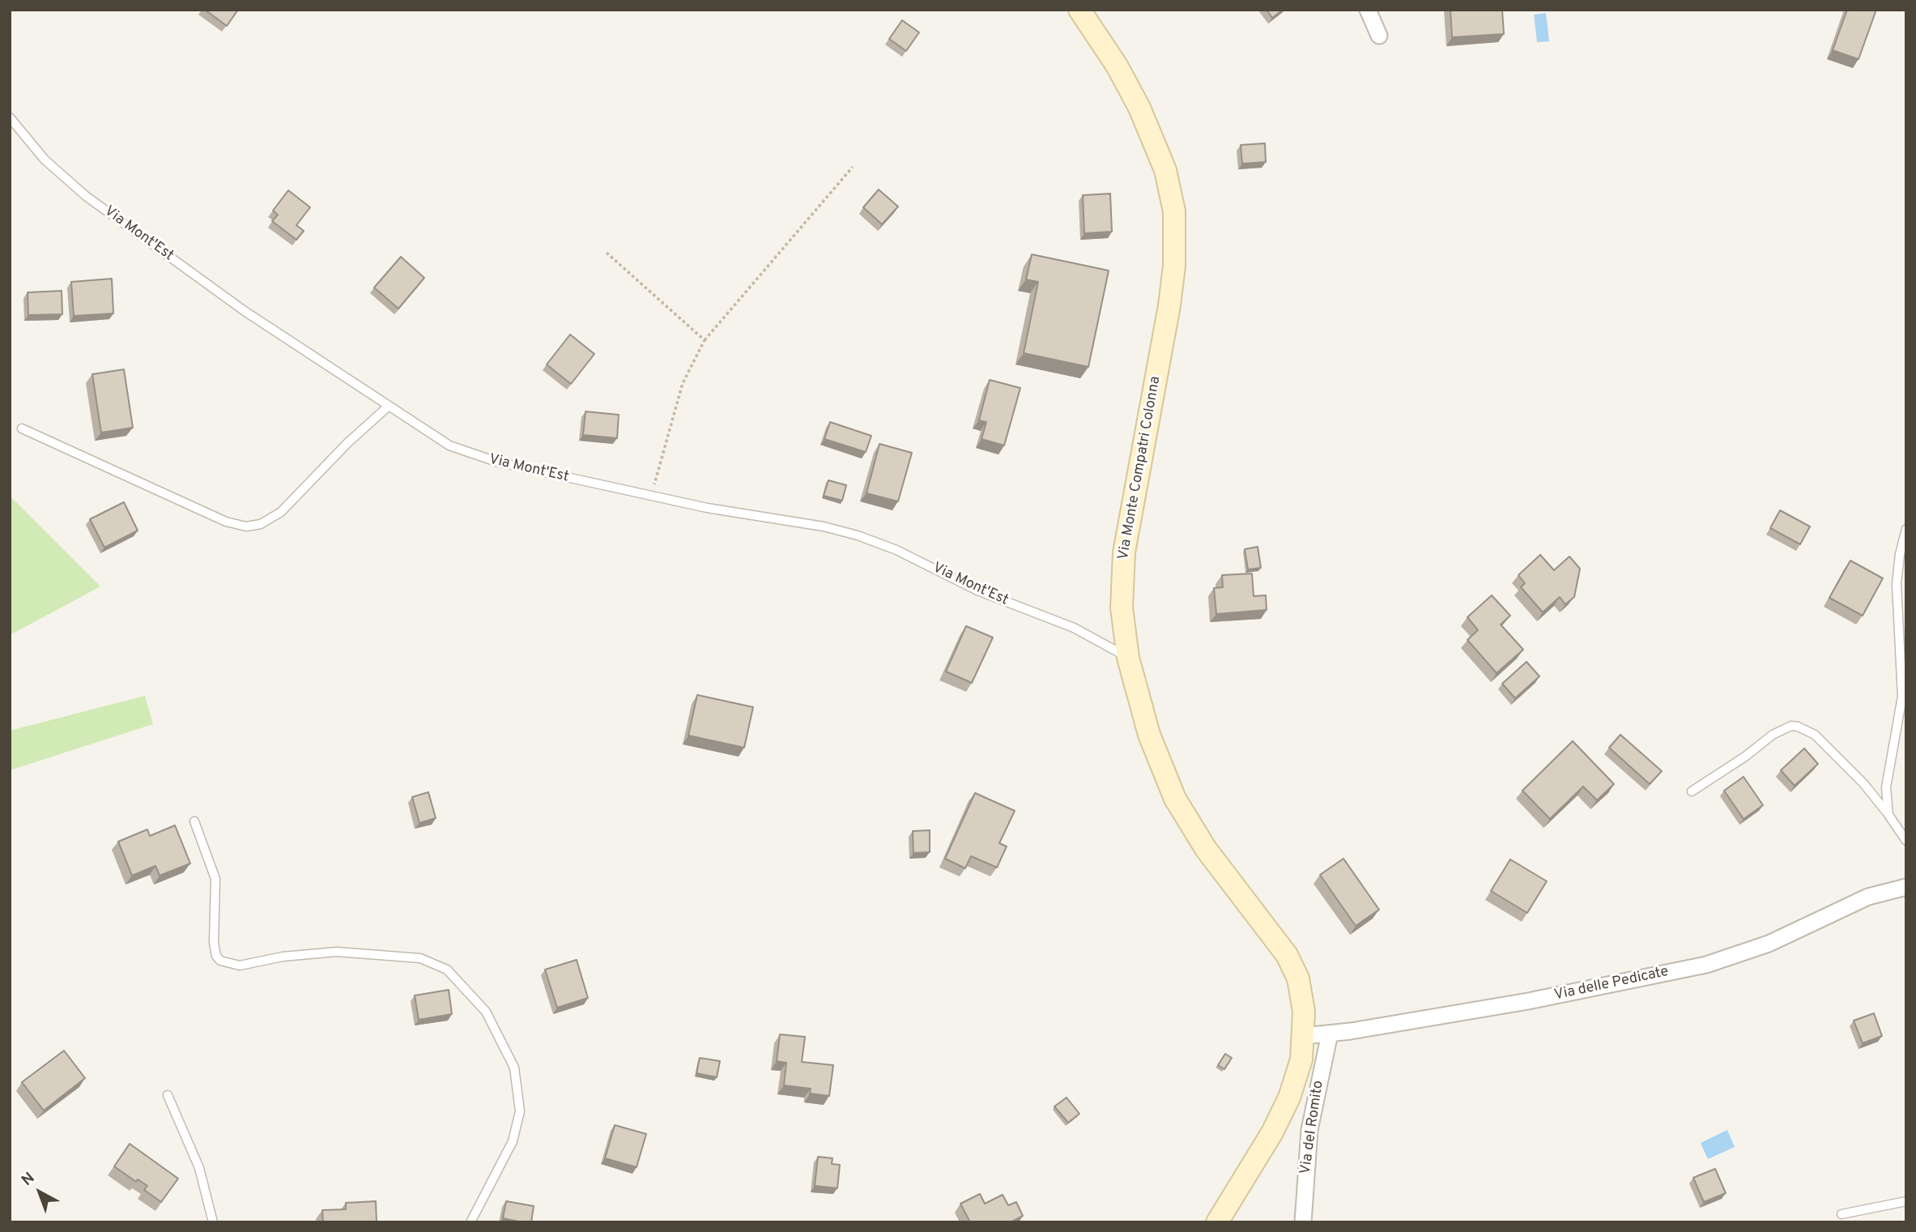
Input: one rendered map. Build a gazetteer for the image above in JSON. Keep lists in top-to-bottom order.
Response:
{
  "streets": {
    "street": ["Via Monte Compatri Colonna", "Via delle Pedicate", "Via del Romito"],
    "lane": ["Via Mont'Est"]
  },
  "crossings": [
    ["Via Mont'Est", "Via Monte Compatri Colonna"],
    ["Via Monte Compatri Colonna", "Via delle Pedicate"],
    ["Via delle Pedicate", "Via del Romito"]
  ],
  "north": "top left"
}
